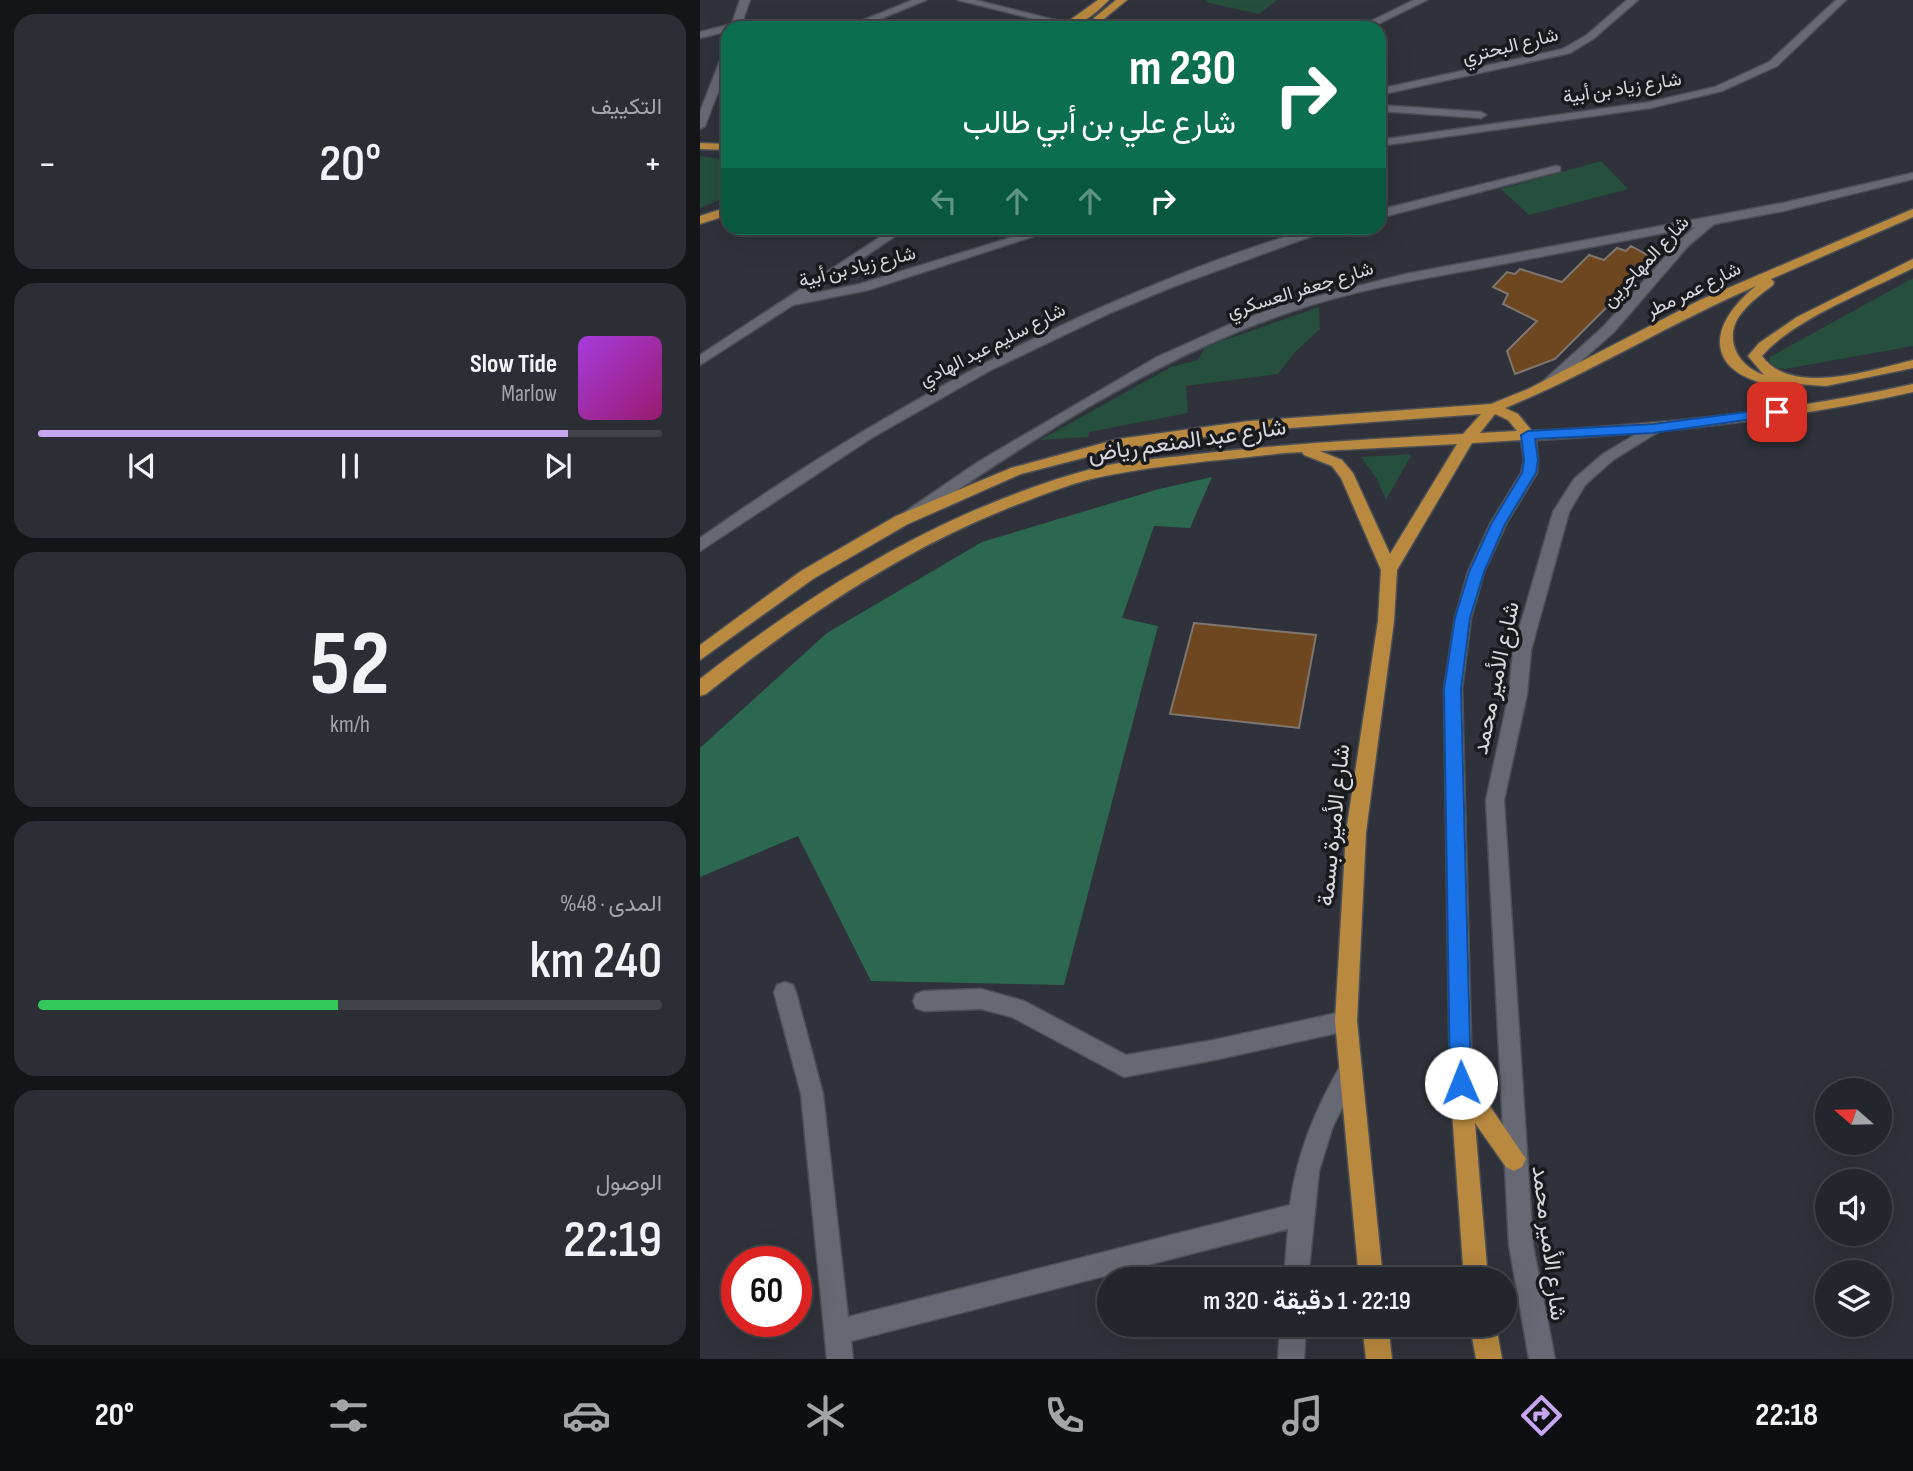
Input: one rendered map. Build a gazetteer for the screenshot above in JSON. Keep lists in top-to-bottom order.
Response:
{
  "streets": {
    "main road": ["شارع عمر مطر", "شارع عبد المنعم رياض", "شارع الأميرة بسمة"],
    "street": [
      "شارع البحتري",
      "شارع زياد بن أبية",
      "شارع المهاجرين",
      "شارع جعفر العسكري",
      "شارع سليم عبد الهادي",
      "شارع الأمير محمد"
    ]
  },
  "crossings": [
    ["شارع المهاجرين", "شارع جعفر العسكري"],
    ["شارع المهاجرين", "شارع عمر مطر"],
    ["شارع جعفر العسكري", "شارع عبد المنعم رياض"],
    ["شارع عمر مطر", "شارع عبد المنعم رياض"],
    ["شارع عمر مطر", "شارع الأميرة بسمة"],
    ["شارع عبد المنعم رياض", "شارع الأمير محمد"],
    ["شارع عبد المنعم رياض", "شارع الأميرة بسمة"]
  ],
  "north": "left",
  "page": {
    "tile": [
      "التكييف",
      ["52", "km/h"],
      ["المدى · 48%", "240 km"],
      ["الوصول", "22:19"]
    ],
    "turn": ["230 m", "شارع علي بن أبي طالب"],
    "heat": ["−", "20°", "+"],
    "song": ["Slow Tide", "Marlow"],
    "limit": "60",
    "trip": "22:19 · 1 دقيقة · 320 m",
    "tabs": ["22:18", "20°"]
  }
}
